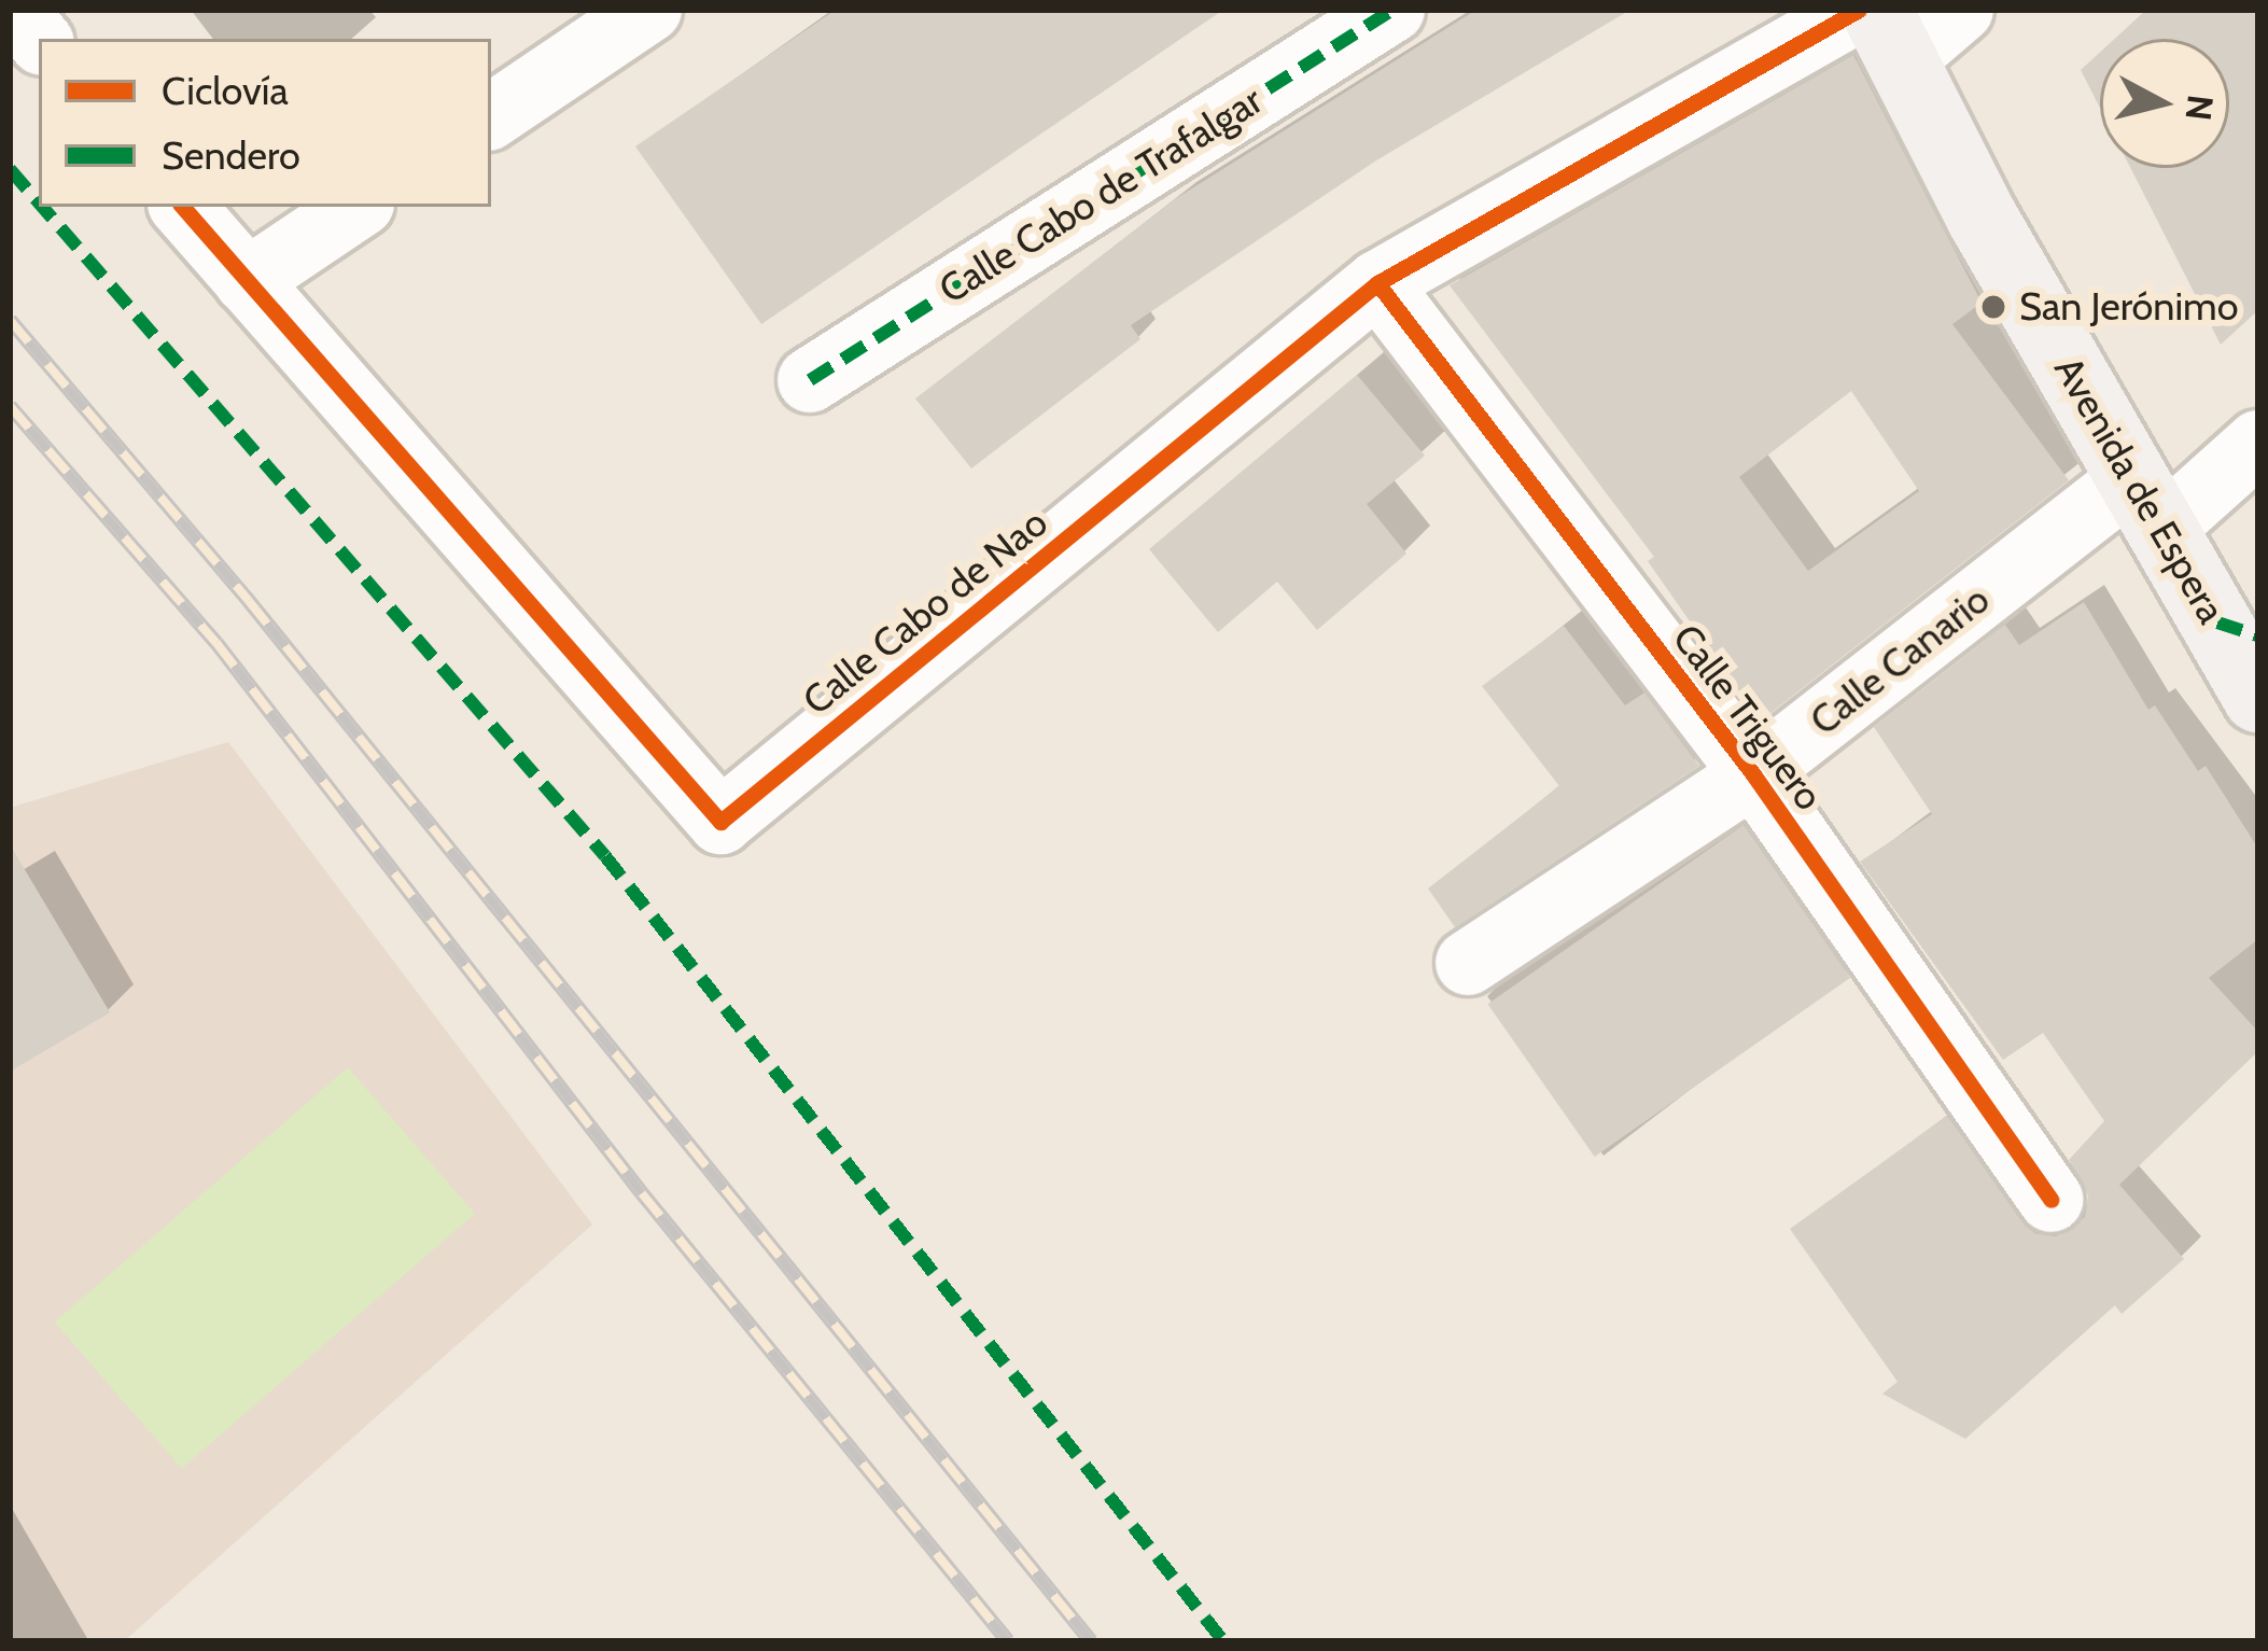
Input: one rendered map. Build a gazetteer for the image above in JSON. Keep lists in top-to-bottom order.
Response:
{
  "streets": {
    "street": [
      "Calle Cabo de Trafalgar",
      "Avenida de Espera",
      "Calle Cabo de Nao",
      "Calle Canario",
      "Calle Triguero"
    ]
  },
  "crossings": [
    ["Avenida de Espera", "Calle Cabo de Nao"],
    ["Avenida de Espera", "Calle Canario"],
    ["Calle Cabo de Nao", "Calle Triguero"],
    ["Calle Canario", "Calle Triguero"]
  ],
  "places": ["San Jerónimo"],
  "legend": ["Ciclovía", "Sendero"],
  "north": "right"
}
